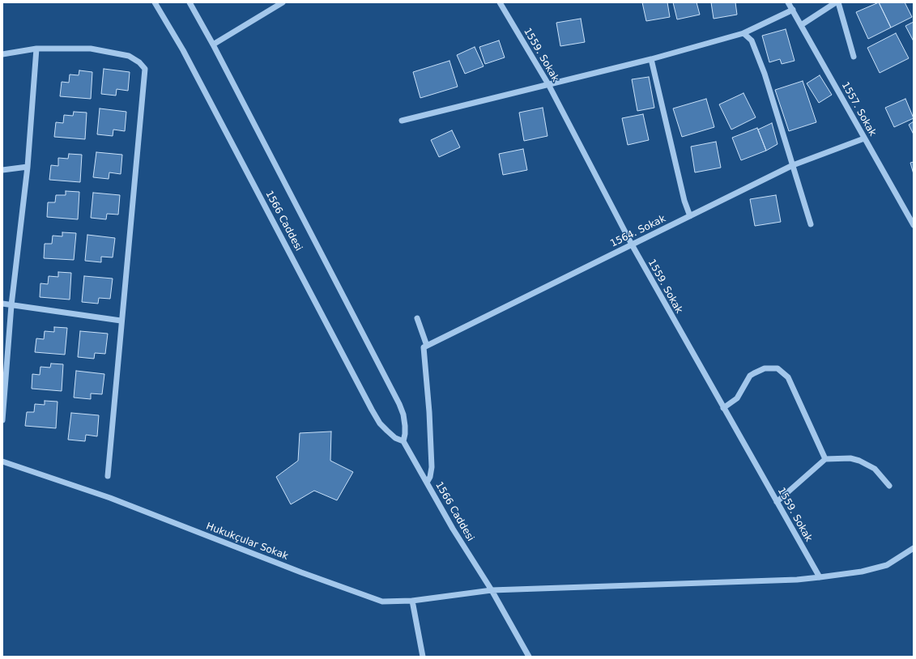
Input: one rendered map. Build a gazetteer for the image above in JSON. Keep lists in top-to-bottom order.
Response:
{
  "streets": {
    "street": [
      "1559. Sokak",
      "1557. Sokak",
      "1566 Caddesi",
      "1564. Sokak",
      "Hukukçular Sokak"
    ]
  },
  "crossings": [
    ["1559. Sokak", "1564. Sokak"],
    ["1559. Sokak", "Hukukçular Sokak"],
    ["1557. Sokak", "1564. Sokak"],
    ["1566 Caddesi", "Hukukçular Sokak"]
  ]
}
